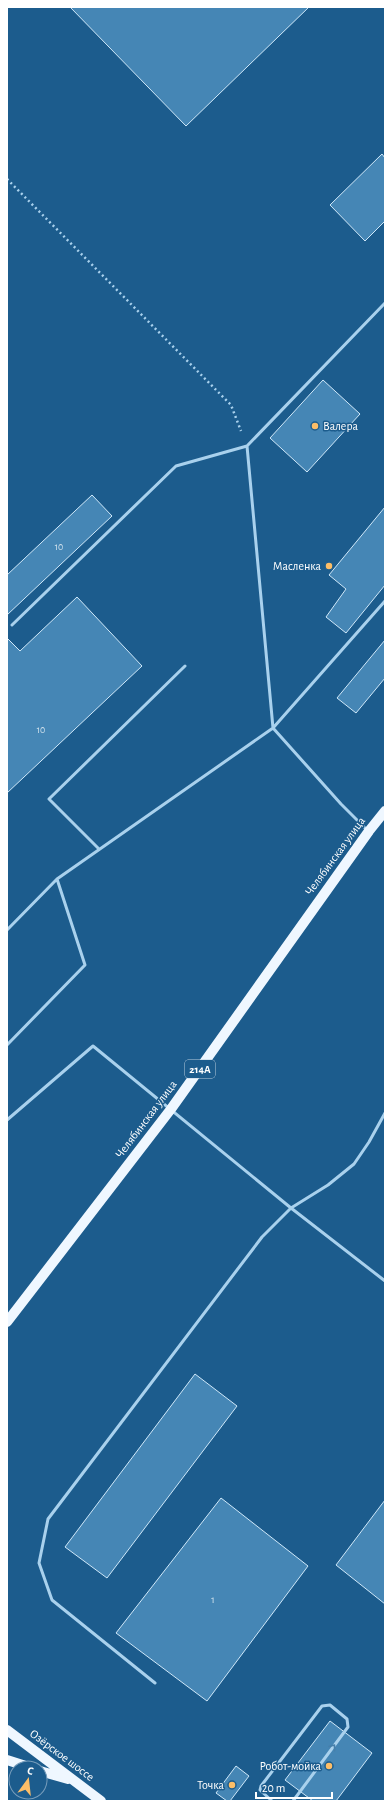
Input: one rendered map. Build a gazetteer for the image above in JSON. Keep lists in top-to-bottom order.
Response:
{
  "streets": {
    "main road": ["Челябинская улица", "214А", "Озёрское шоссе"]
  },
  "places": [
    "Валера",
    "Масленка",
    "Робот-мойка",
    "Точка"
  ],
  "house_numbers": ["10", "10", "1"],
  "scale_bar": "20 m",
  "north": "top"
}
